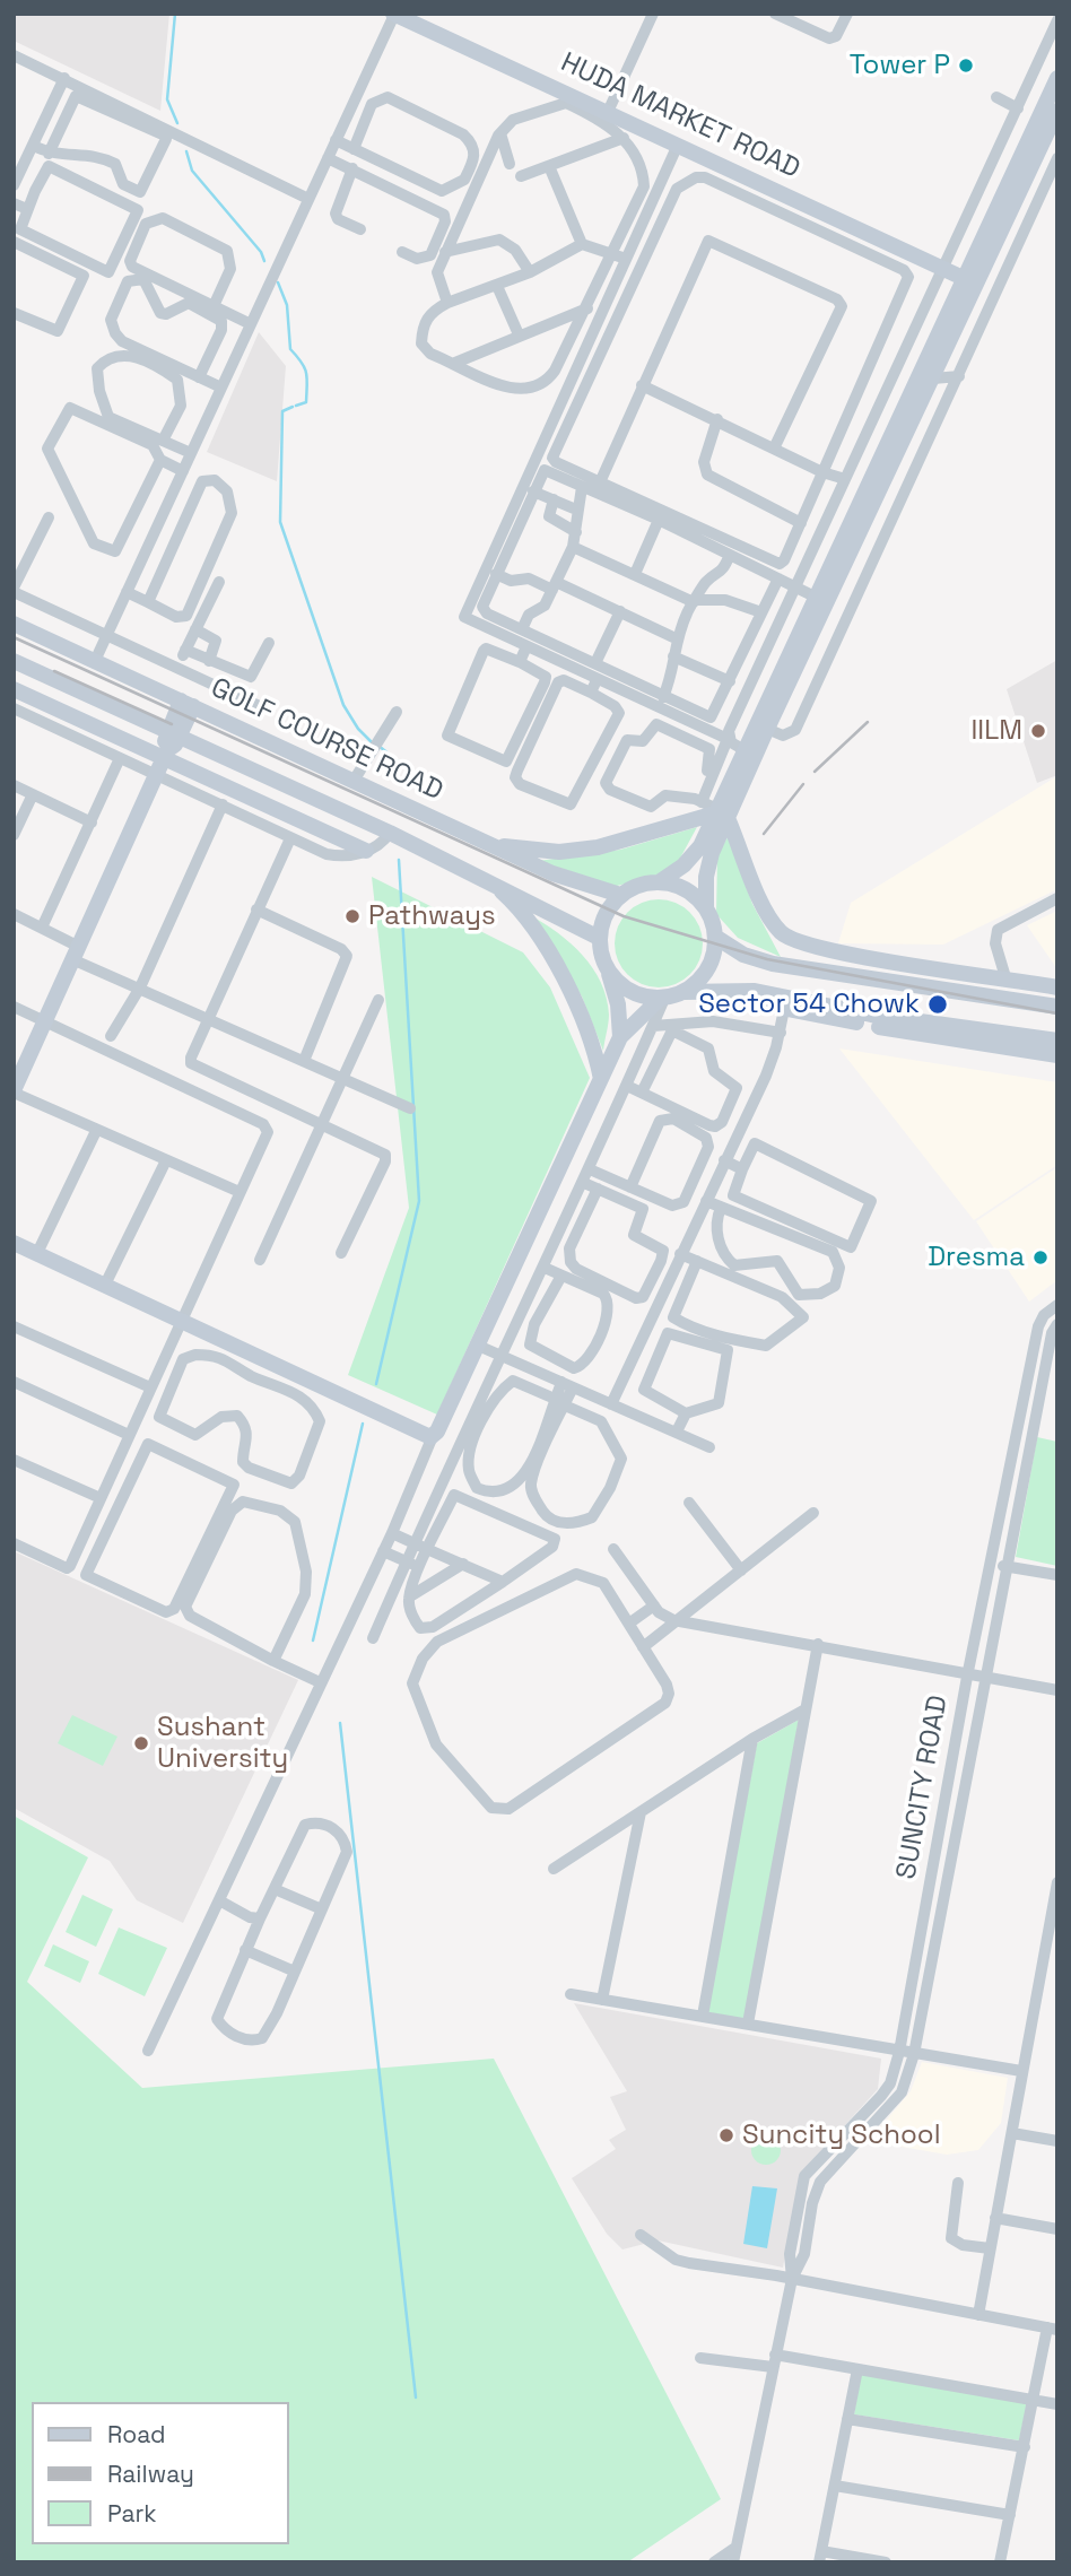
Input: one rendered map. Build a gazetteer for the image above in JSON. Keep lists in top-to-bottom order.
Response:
{
  "streets": {
    "main road": ["HUDA MARKET ROAD", "GOLF COURSE ROAD"],
    "street": ["SUNCITY ROAD"]
  },
  "places": [
    "Tower P",
    "IILM",
    "Pathways",
    "Sector 54 Chowk",
    "Dresma",
    "Sushant University",
    "Suncity School"
  ],
  "legend": ["Road", "Railway", "Park"]
}
